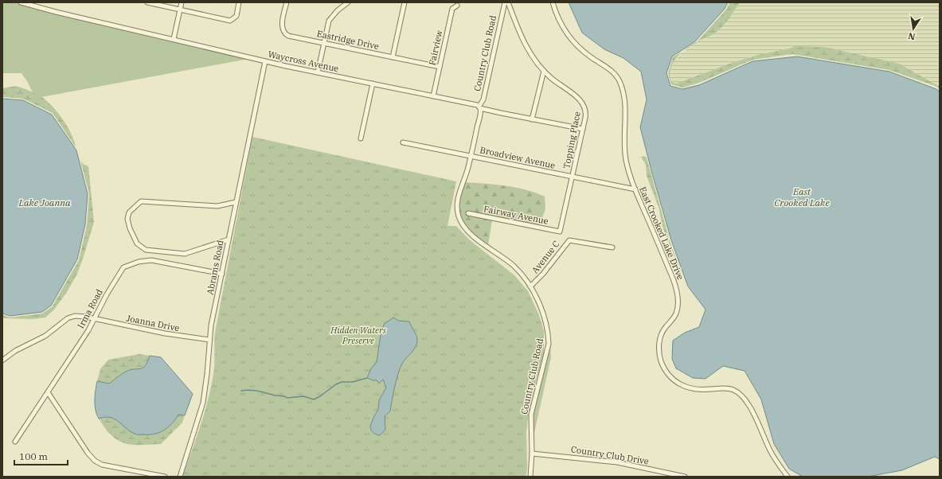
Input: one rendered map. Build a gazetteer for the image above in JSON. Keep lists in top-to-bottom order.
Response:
{
  "streets": {
    "street": [
      "Eastridge Drive",
      "Fairview",
      "Country Club Road",
      "Waycross Avenue",
      "Topping Place",
      "Broadview Avenue",
      "Fairway Avenue",
      "East Crooked Lake Drive",
      "Avenue C",
      "Abrams Road",
      "Irma Road",
      "Joanna Drive",
      "Country Club Drive"
    ]
  },
  "crossings": [
    ["Eastridge Drive", "Fairview"],
    ["Fairview", "Waycross Avenue"],
    ["Country Club Road", "Waycross Avenue"],
    ["Country Club Road", "Broadview Avenue"],
    ["Country Club Road", "Avenue C"],
    ["Country Club Road", "Country Club Drive"],
    ["Waycross Avenue", "Topping Place"],
    ["Waycross Avenue", "Abrams Road"],
    ["Topping Place", "Broadview Avenue"],
    ["Topping Place", "Fairway Avenue"],
    ["Broadview Avenue", "East Crooked Lake Drive"],
    ["Abrams Road", "Irma Road"],
    ["Abrams Road", "Joanna Drive"],
    ["Irma Road", "Joanna Drive"]
  ],
  "water": ["East Crooked Lake", "Lake Joanna"],
  "parks": ["Hidden Waters Preserve"],
  "scale_bar": "100 m",
  "north": "bottom"
}
